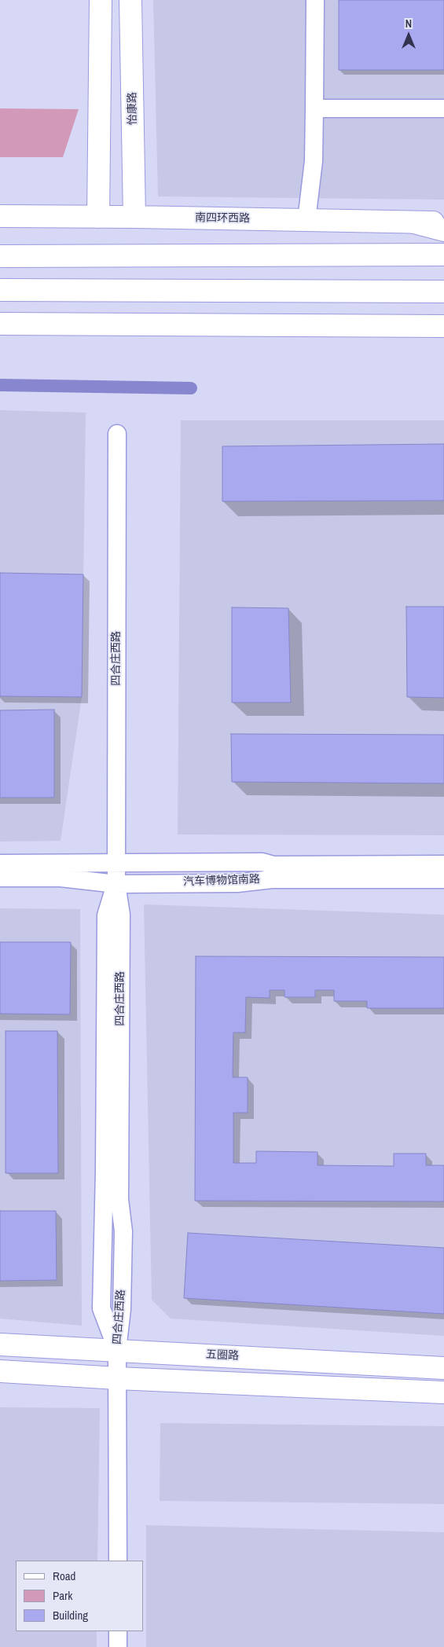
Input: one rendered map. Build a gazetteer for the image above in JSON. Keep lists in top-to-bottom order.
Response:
{
  "streets": {
    "main road": ["怡康路", "南四环西路", "五圈路"],
    "street": ["四合庄西路", "汽车博物馆南路"]
  },
  "crossings": [
    ["怡康路", "南四环西路"],
    ["四合庄西路", "汽车博物馆南路"],
    ["四合庄西路", "五圈路"]
  ],
  "legend": ["Road", "Park", "Building"],
  "north": "top"
}
